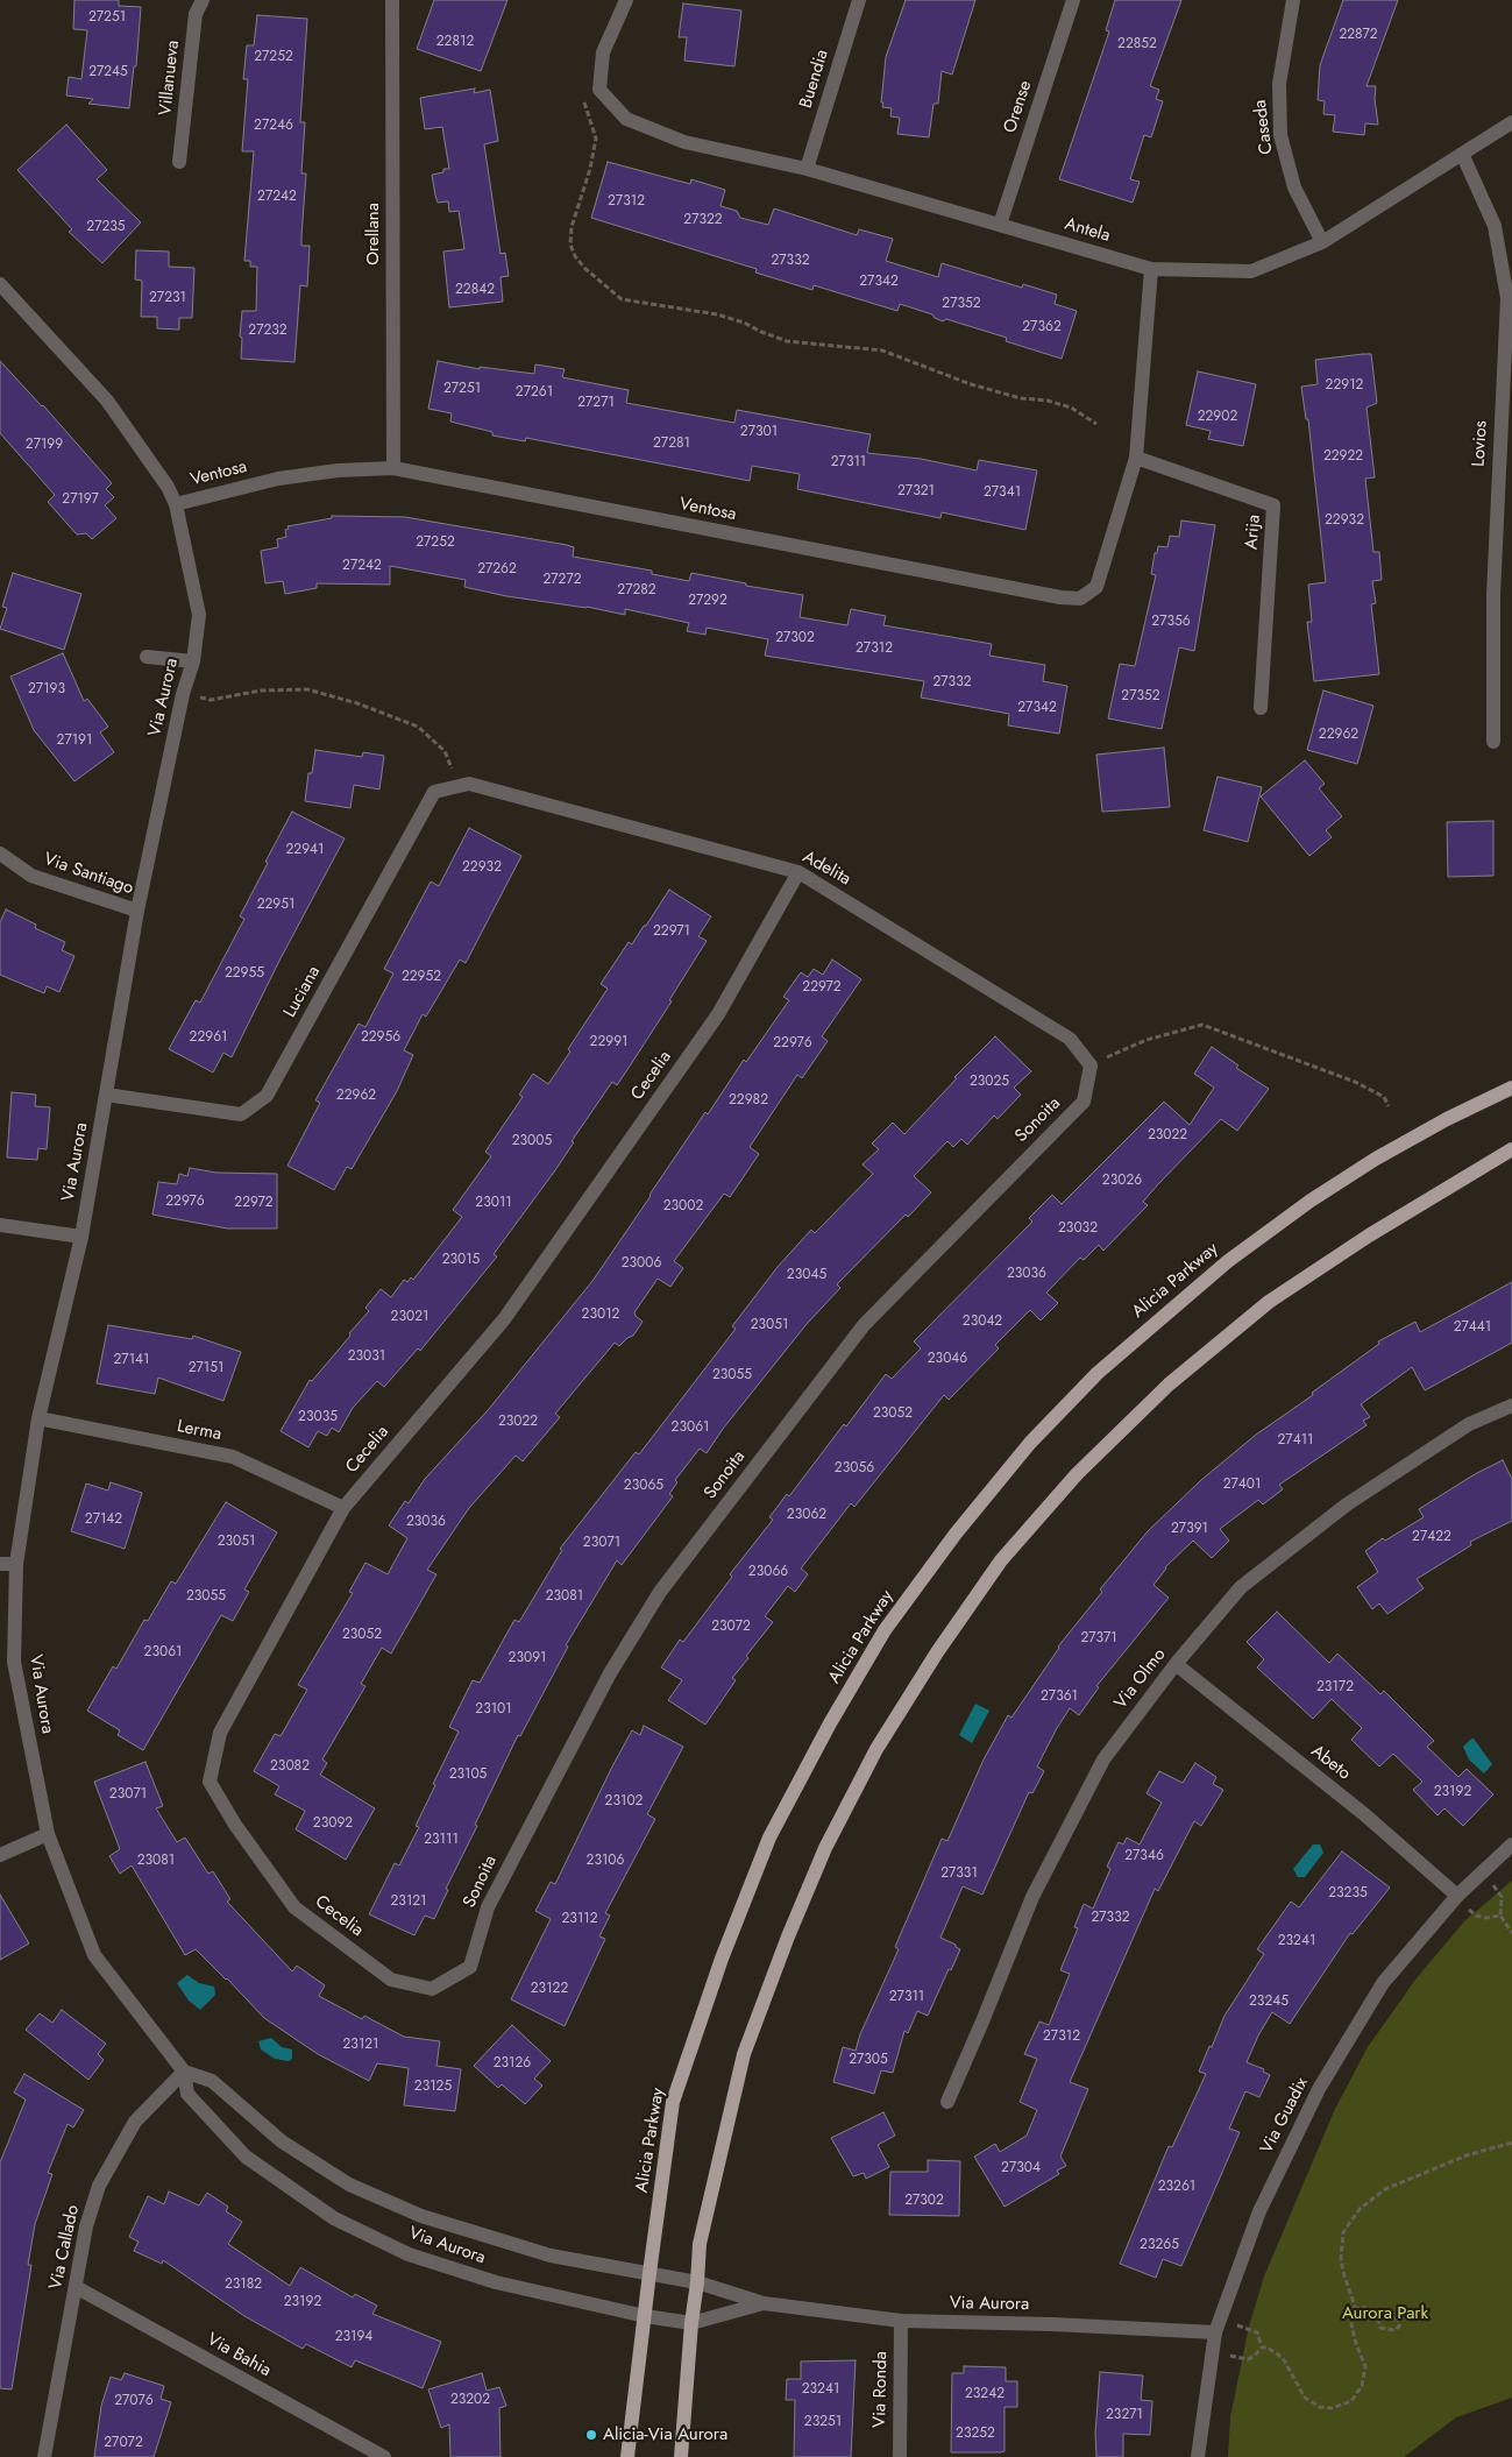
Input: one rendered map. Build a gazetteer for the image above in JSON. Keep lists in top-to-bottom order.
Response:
{
  "streets": {
    "main road": ["Alicia Parkway"],
    "street": [
      "Villanueva",
      "Buendia",
      "Orense",
      "Caseda",
      "Antela",
      "Orellana",
      "Lovios",
      "Ventosa",
      "Arija",
      "Via Aurora",
      "Adelita",
      "Via Santiago",
      "Luciana",
      "Cecelia",
      "Sonoita",
      "Lerma",
      "Via Olmo",
      "Abeto",
      "Via Guadix",
      "Via Callado",
      "Via Bahia",
      "Via Ronda"
    ]
  },
  "crossings": [
    ["Buendia", "Antela"],
    ["Orense", "Antela"],
    ["Caseda", "Antela"],
    ["Antela", "Lovios"],
    ["Orellana", "Ventosa"],
    ["Ventosa", "Arija"],
    ["Ventosa", "Via Aurora"],
    ["Via Aurora", "Via Santiago"],
    ["Via Aurora", "Luciana"],
    ["Via Aurora", "Alicia Parkway"],
    ["Via Aurora", "Lerma"],
    ["Via Aurora", "Via Guadix"],
    ["Via Aurora", "Via Callado"],
    ["Via Aurora", "Via Ronda"],
    ["Adelita", "Luciana"],
    ["Adelita", "Cecelia"],
    ["Adelita", "Sonoita"],
    ["Cecelia", "Sonoita"],
    ["Cecelia", "Lerma"],
    ["Via Olmo", "Abeto"],
    ["Abeto", "Via Guadix"],
    ["Via Callado", "Via Bahia"]
  ],
  "parks": ["Aurora Park"],
  "places": ["Alicia-Via Aurora"],
  "house_numbers": [
    "27251",
    "22872",
    "22812",
    "22852",
    "27252",
    "27245",
    "27246",
    "27242",
    "27312",
    "27322",
    "27235",
    "27332",
    "27342",
    "22842",
    "27231",
    "27352",
    "27362",
    "27232",
    "22912",
    "27251",
    "27261",
    "27271",
    "22902",
    "27301",
    "27281",
    "27199",
    "22922",
    "27311",
    "27321",
    "27341",
    "27197",
    "22932",
    "27252",
    "27242",
    "27262",
    "27272",
    "27282",
    "27292",
    "27356",
    "27302",
    "27312",
    "27332",
    "27193",
    "27352",
    "27342",
    "22962",
    "27191",
    "22941",
    "22932",
    "22951",
    "22971",
    "22955",
    "22952",
    "22972",
    "22961",
    "22956",
    "22991",
    "22976",
    "23025",
    "22962",
    "22982",
    "23022",
    "23005",
    "23026",
    "22976",
    "22972",
    "23011",
    "23002",
    "23032",
    "23015",
    "23006",
    "23036",
    "23045",
    "23012",
    "23021",
    "23042",
    "23051",
    "27441",
    "23031",
    "23046",
    "27141",
    "27151",
    "23055",
    "23052",
    "23035",
    "23022",
    "23061",
    "27411",
    "23056",
    "27401",
    "23065",
    "23062",
    "27142",
    "23036",
    "27391",
    "27422",
    "23051",
    "23071",
    "23066",
    "23055",
    "23081",
    "23072",
    "23052",
    "27371",
    "23061",
    "23091",
    "23172",
    "27361",
    "23101",
    "23082",
    "23105",
    "23192",
    "23071",
    "23102",
    "23092",
    "23111",
    "27346",
    "23081",
    "23106",
    "27331",
    "23235",
    "23121",
    "27332",
    "23112",
    "23241",
    "23122",
    "27311",
    "23245",
    "27312",
    "23121",
    "27305",
    "23126",
    "23125",
    "27304",
    "23261",
    "27302",
    "23265",
    "23182",
    "23192",
    "23194",
    "23241",
    "23242",
    "23202",
    "27076",
    "23271",
    "23251",
    "23252",
    "27072"
  ]
}
